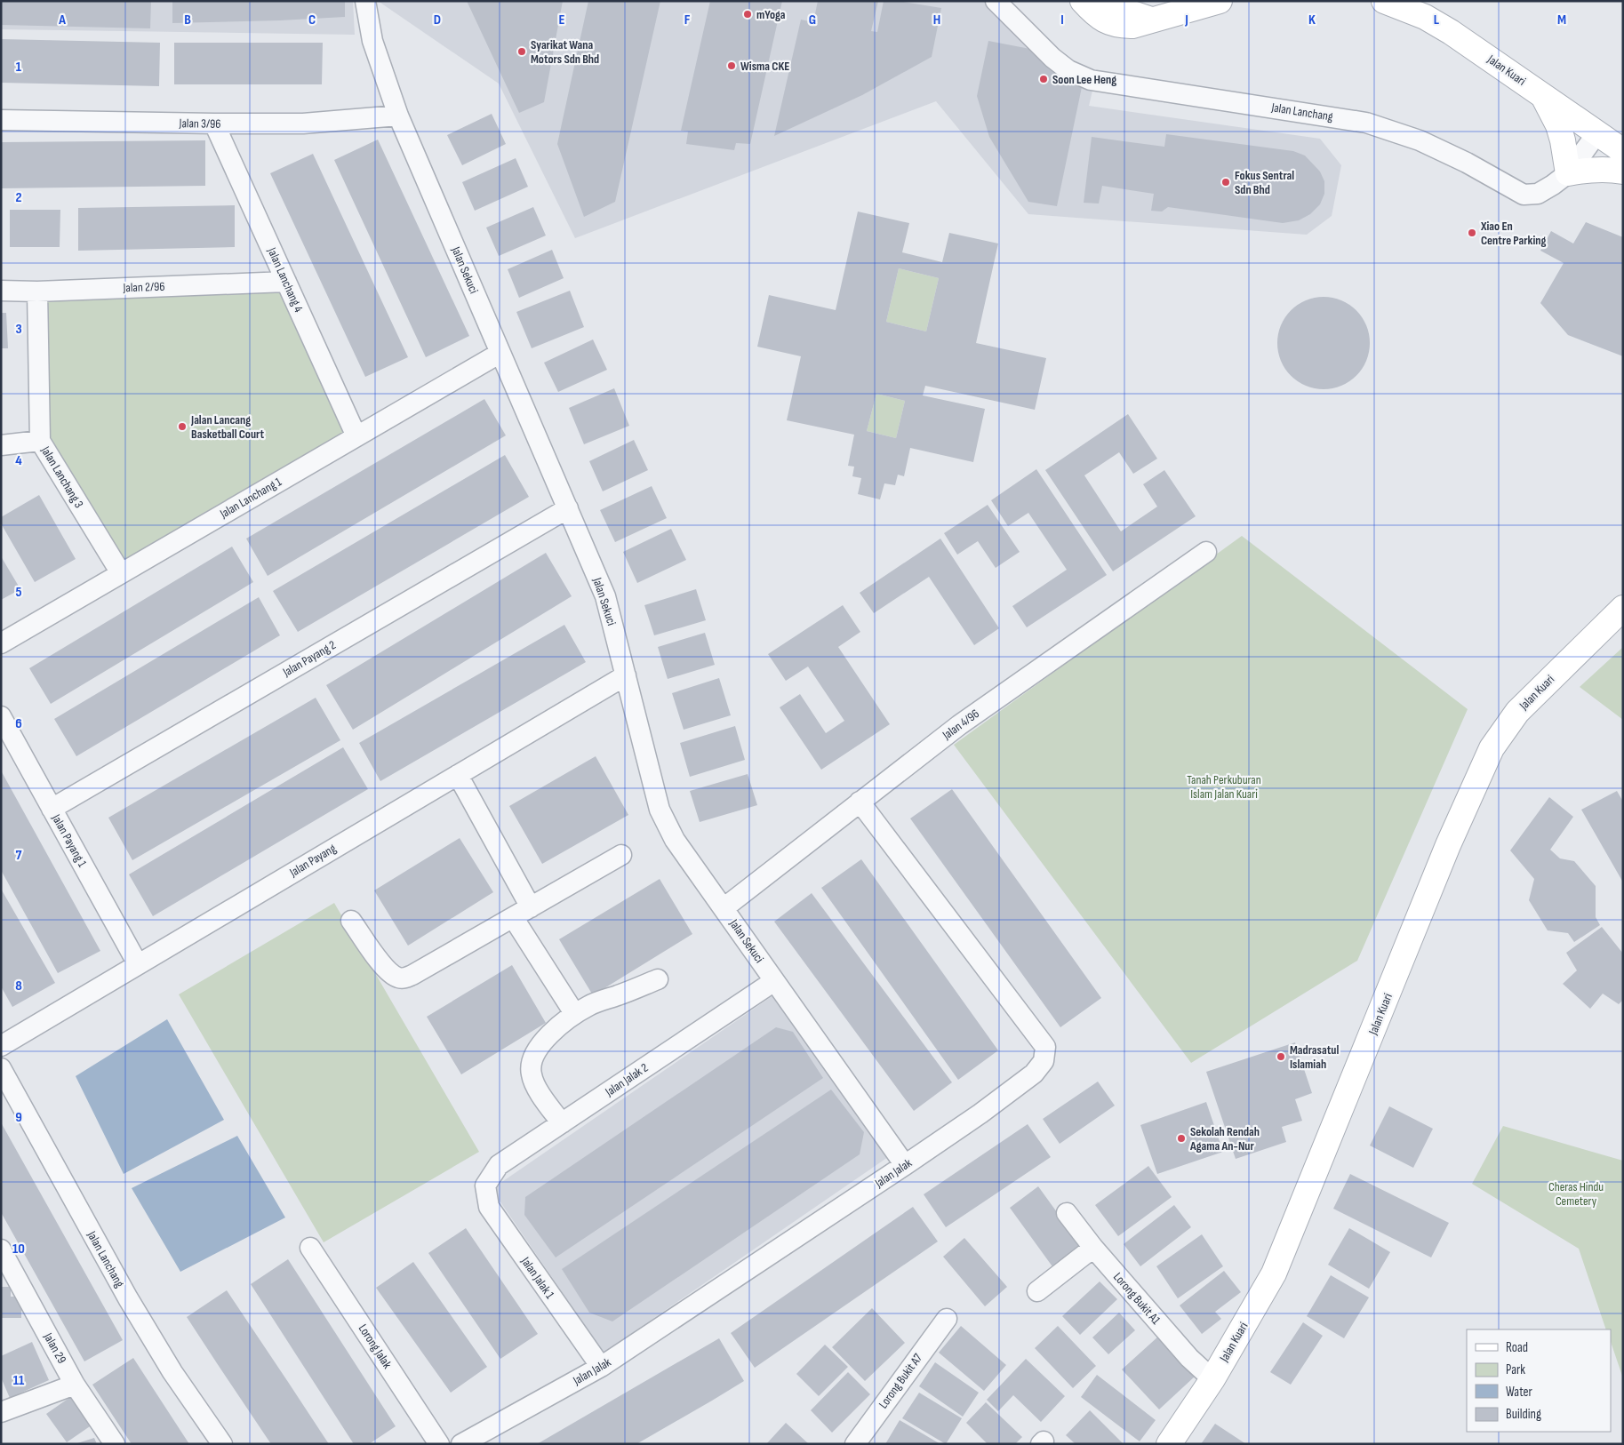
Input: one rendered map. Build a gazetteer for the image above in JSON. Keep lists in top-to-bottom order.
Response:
{
  "streets": {
    "street": [
      "Jalan Kuari",
      "Jalan Lanchang",
      "Jalan 3/96",
      "Jalan Sekuci",
      "Jalan Lanchang 4",
      "Jalan 2/96",
      "Jalan Lanchang 3",
      "Jalan Lanchang 1",
      "Jalan Payang 2",
      "Jalan 4/96",
      "Jalan Payang 1",
      "Jalan Payang",
      "Jalan Jalak 2",
      "Jalan Jalak",
      "Jalan Jalak 1",
      "Lorong Bukit A1",
      "Lorong Jalak",
      "Jalan 29",
      "Lorong Bukit A7"
    ]
  },
  "crossings": [
    ["Jalan Kuari", "Jalan Lanchang"],
    ["Jalan Kuari", "Lorong Bukit A1"],
    ["Jalan 3/96", "Jalan Sekuci"],
    ["Jalan 3/96", "Jalan Lanchang 4"],
    ["Jalan Sekuci", "Jalan Lanchang 1"],
    ["Jalan Sekuci", "Jalan Payang 2"],
    ["Jalan Sekuci", "Jalan 4/96"],
    ["Jalan Sekuci", "Jalan Payang"],
    ["Jalan Sekuci", "Jalan Jalak 2"],
    ["Jalan Sekuci", "Jalan Jalak"],
    ["Jalan Lanchang 4", "Jalan 2/96"],
    ["Jalan Lanchang 4", "Jalan Lanchang 1"],
    ["Jalan 2/96", "Jalan Lanchang 3"],
    ["Jalan Lanchang 3", "Jalan Lanchang 1"],
    ["Jalan Payang 2", "Jalan Payang 1"],
    ["Jalan 4/96", "Jalan Jalak"],
    ["Jalan Payang 1", "Jalan Payang"],
    ["Jalan Jalak 2", "Jalan Jalak 1"],
    ["Jalan Jalak", "Jalan Jalak 1"]
  ],
  "parks": ["Tanah Perkuburan Islam Jalan Kuari", "Cheras Hindu Cemetery"],
  "places": [
    "mYoga",
    "Syarikat Wana Motors Sdn Bhd",
    "Wisma CKE",
    "Soon Lee Heng",
    "Fokus Sentral Sdn Bhd",
    "Xiao En Centre Parking",
    "Jalan Lancang Basketball Court",
    "Madrasatul Islamiah",
    "Sekolah Rendah Agama An-Nur"
  ],
  "legend": [
    "Road",
    "Park",
    "Water",
    "Building"
  ],
  "grid": {
    "columns": [
      "A",
      "B",
      "C",
      "D",
      "E",
      "F",
      "G",
      "H",
      "I",
      "J",
      "K",
      "L",
      "M"
    ],
    "rows": [
      "1",
      "2",
      "3",
      "4",
      "5",
      "6",
      "7",
      "8",
      "9",
      "10",
      "11"
    ]
  }
}
